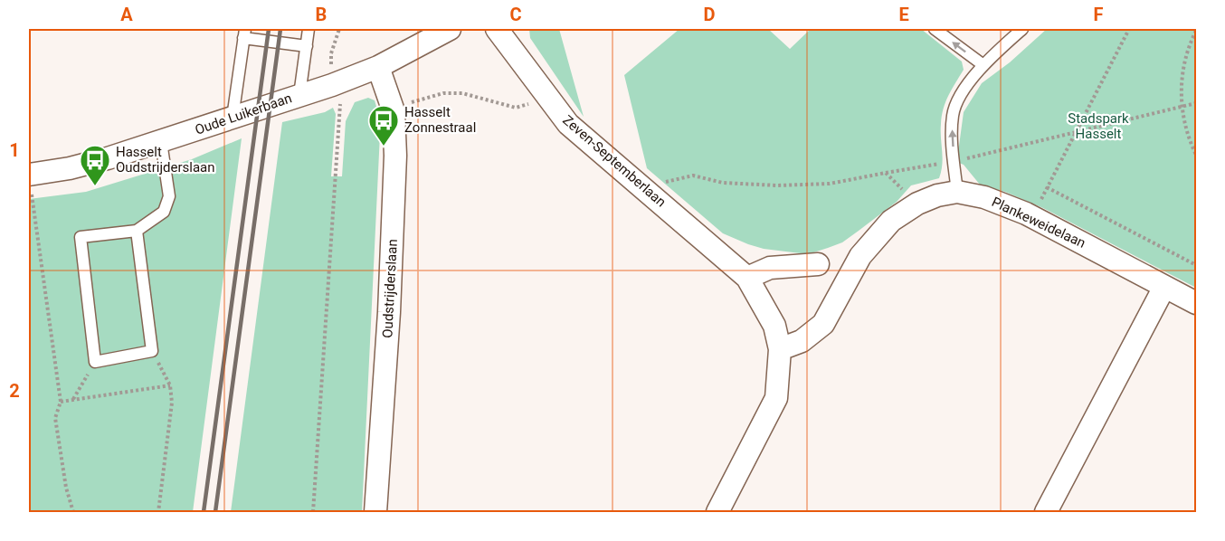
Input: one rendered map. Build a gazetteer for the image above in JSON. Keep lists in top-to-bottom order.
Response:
{
  "streets": {
    "street": [
      "Oude Luikerbaan",
      "Zeven-Septemberlaan",
      "Plankeweidelaan",
      "Oudstrijderslaan"
    ]
  },
  "crossings": [
    ["Oude Luikerbaan", "Oudstrijderslaan"],
    ["Zeven-Septemberlaan", "Plankeweidelaan"]
  ],
  "parks": ["Stadspark Hasselt"],
  "places": {
    "bus stop": ["Hasselt Zonnestraal", "Hasselt Oudstrijderslaan"]
  },
  "grid": {
    "columns": [
      "A",
      "B",
      "C",
      "D",
      "E",
      "F"
    ],
    "rows": ["1", "2"]
  }
}
